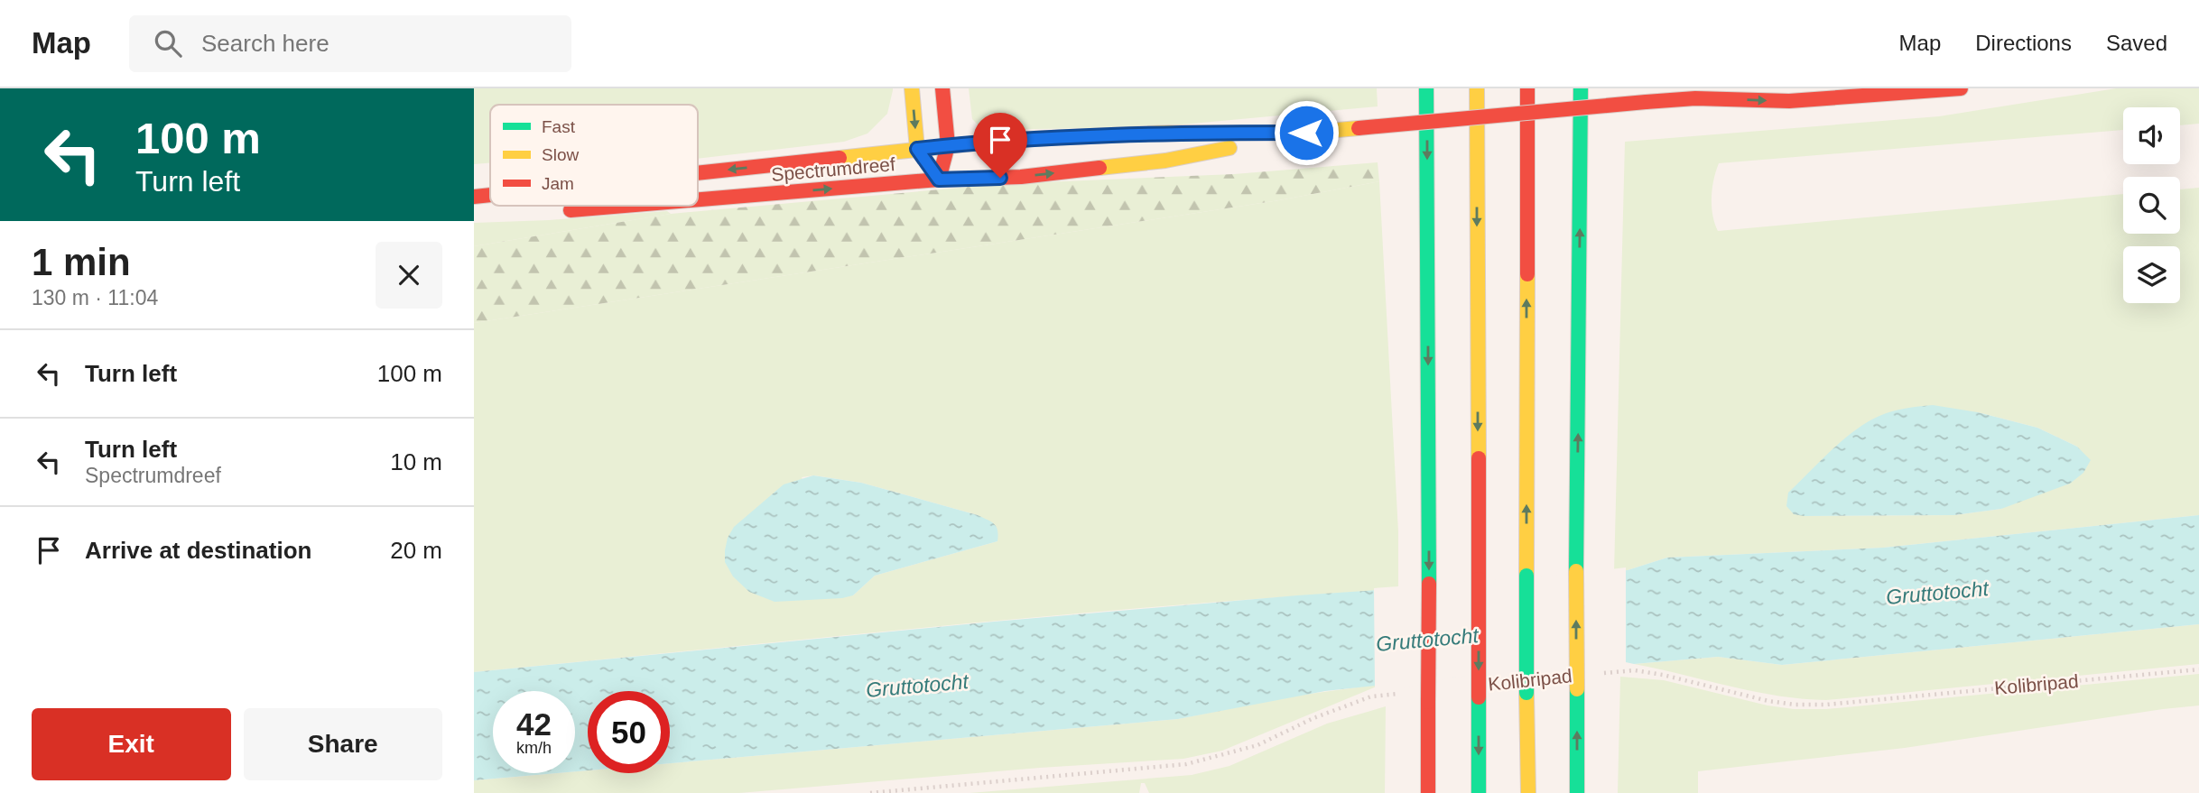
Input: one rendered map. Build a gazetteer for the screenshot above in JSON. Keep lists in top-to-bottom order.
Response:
{
  "streets": {
    "main road": ["Spectrumdreef"],
    "path": ["Kolibripad"]
  },
  "water": ["Gruttotocht"],
  "legend": ["Fast", "Slow", "Jam"],
  "page": {
    "header": "Map",
    "search": "Search here",
    "nav": ["Map", "Directions", "Saved"],
    "turn": ["100 m", "Turn left"],
    "heading": ["1 min", "130 m · 11:04"],
    "list": [
      {
        "name": "Turn left",
        "value": "100 m"
      },
      {
        "name": "Turn left",
        "note": "Spectrumdreef",
        "value": "10 m"
      },
      {
        "name": "Arrive at destination",
        "value": "20 m"
      }
    ],
    "speed": "42 km/h",
    "limit": "50",
    "buttons": ["Exit", "Share"]
  }
}
